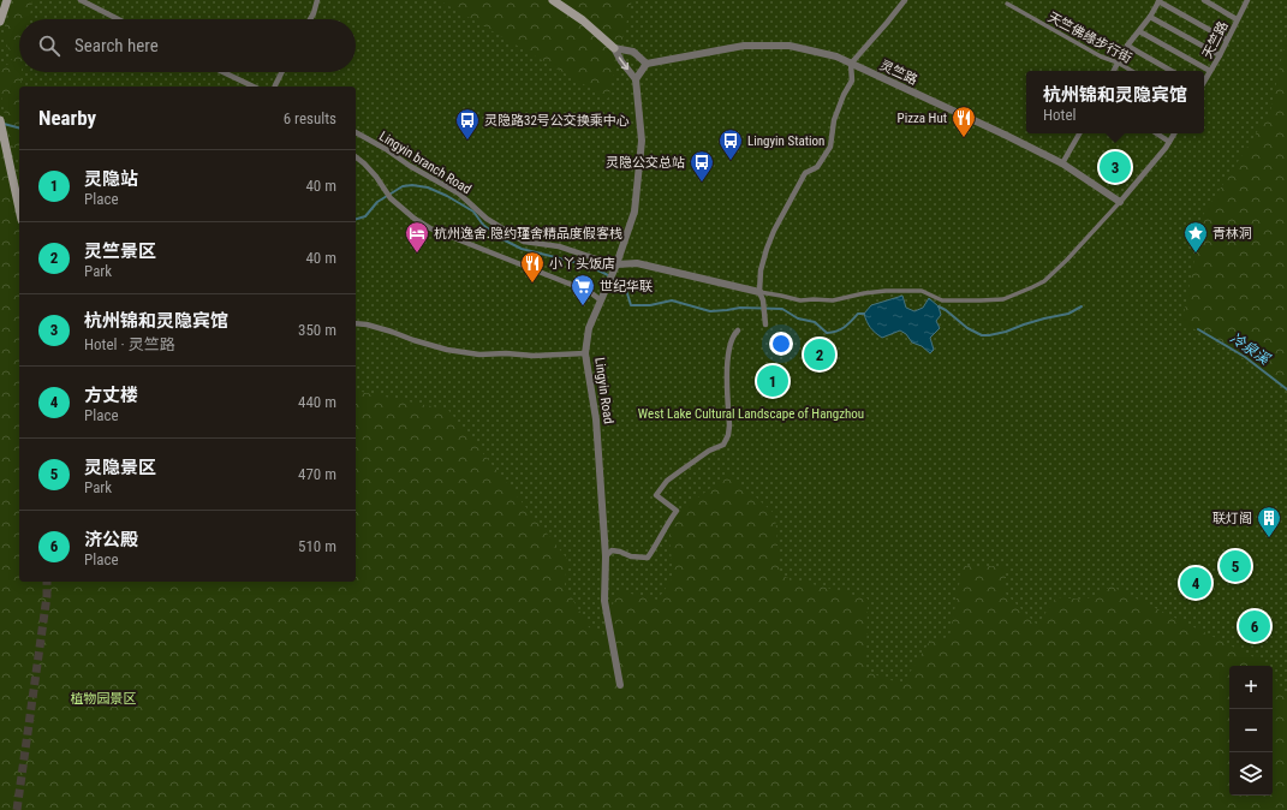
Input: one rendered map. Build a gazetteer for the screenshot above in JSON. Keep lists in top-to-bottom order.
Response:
{
  "streets": {
    "street": [
      "天竺佛缘步行街",
      "天竺路",
      "灵竺路",
      "Lingyin branch Road",
      "Lingyin Road"
    ]
  },
  "crossings": [
    ["Lingyin branch Road", "Lingyin Road"]
  ],
  "water": ["冷泉溪"],
  "parks": ["West Lake Cultural Landscape of Hangzhou", "植物园景区"],
  "places": {
    "restaurant": ["Pizza Hut", "小丫头饭店"],
    "bus stop": ["灵隐路32号公交换乘中心", "Lingyin Station", "灵隐公交总站"],
    "hotel": ["杭州逸舍.隐约瑾舍精品度假客栈"],
    "place": ["青林洞"],
    "supermarket": ["世纪华联"],
    "building": ["联灯阁"]
  },
  "page": {
    "search": "Search here",
    "popup": ["杭州锦和灵隐宾馆", "Hotel"],
    "heading": ["Nearby", "6 results"],
    "pins": [
      "3",
      "2",
      "1",
      "5",
      "4",
      "6"
    ],
    "list": [
      {
        "mark": "1",
        "name": "灵隐站",
        "note": "Place",
        "value": "40 m"
      },
      {
        "mark": "2",
        "name": "灵竺景区",
        "note": "Park",
        "value": "40 m"
      },
      {
        "mark": "3",
        "name": "杭州锦和灵隐宾馆",
        "note": "Hotel · 灵竺路",
        "value": "350 m"
      },
      {
        "mark": "4",
        "name": "方丈楼",
        "note": "Place",
        "value": "440 m"
      },
      {
        "mark": "5",
        "name": "灵隐景区",
        "note": "Park",
        "value": "470 m"
      },
      {
        "mark": "6",
        "name": "济公殿",
        "note": "Place",
        "value": "510 m"
      }
    ],
    "map_buttons": ["+", "−"]
  }
}
